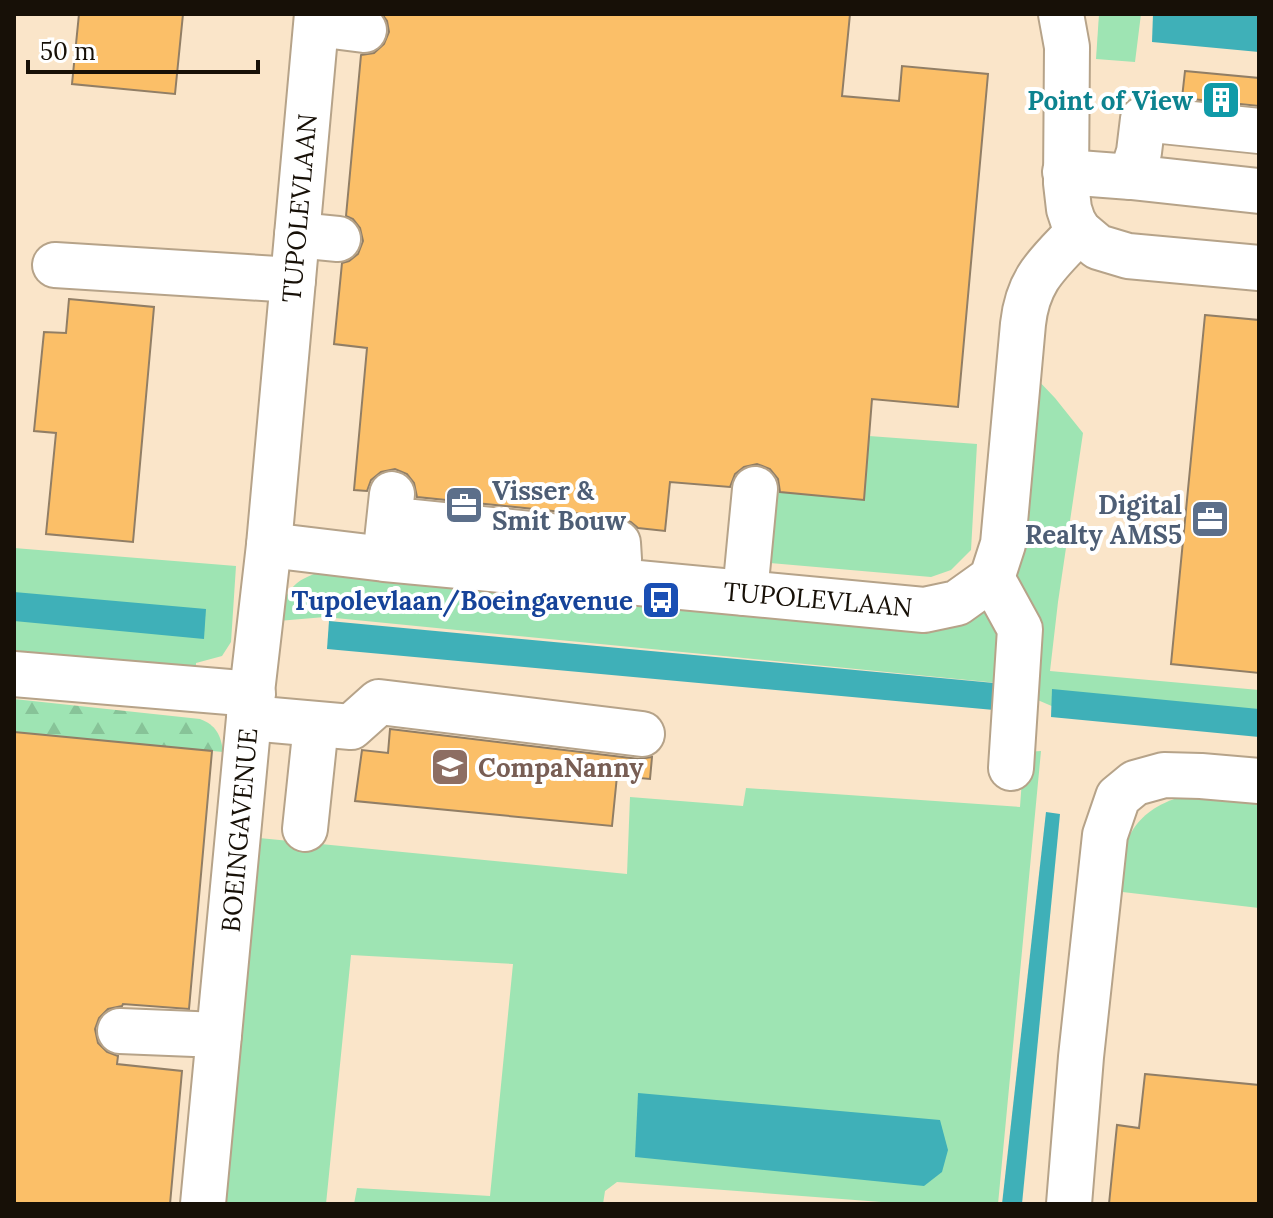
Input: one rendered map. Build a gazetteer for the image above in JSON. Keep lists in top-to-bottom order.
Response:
{
  "streets": {
    "street": ["TUPOLEVLAAN", "BOEINGAVENUE"]
  },
  "crossings": [
    ["TUPOLEVLAAN", "BOEINGAVENUE"]
  ],
  "places": {
    "building": ["Point of View"],
    "office": ["Visser & Smit Bouw", "Digital Realty AMS5"],
    "bus stop": ["Tupolevlaan/Boeingavenue"],
    "school or university": ["CompaNanny"]
  },
  "scale_bar": "50 m"
}
